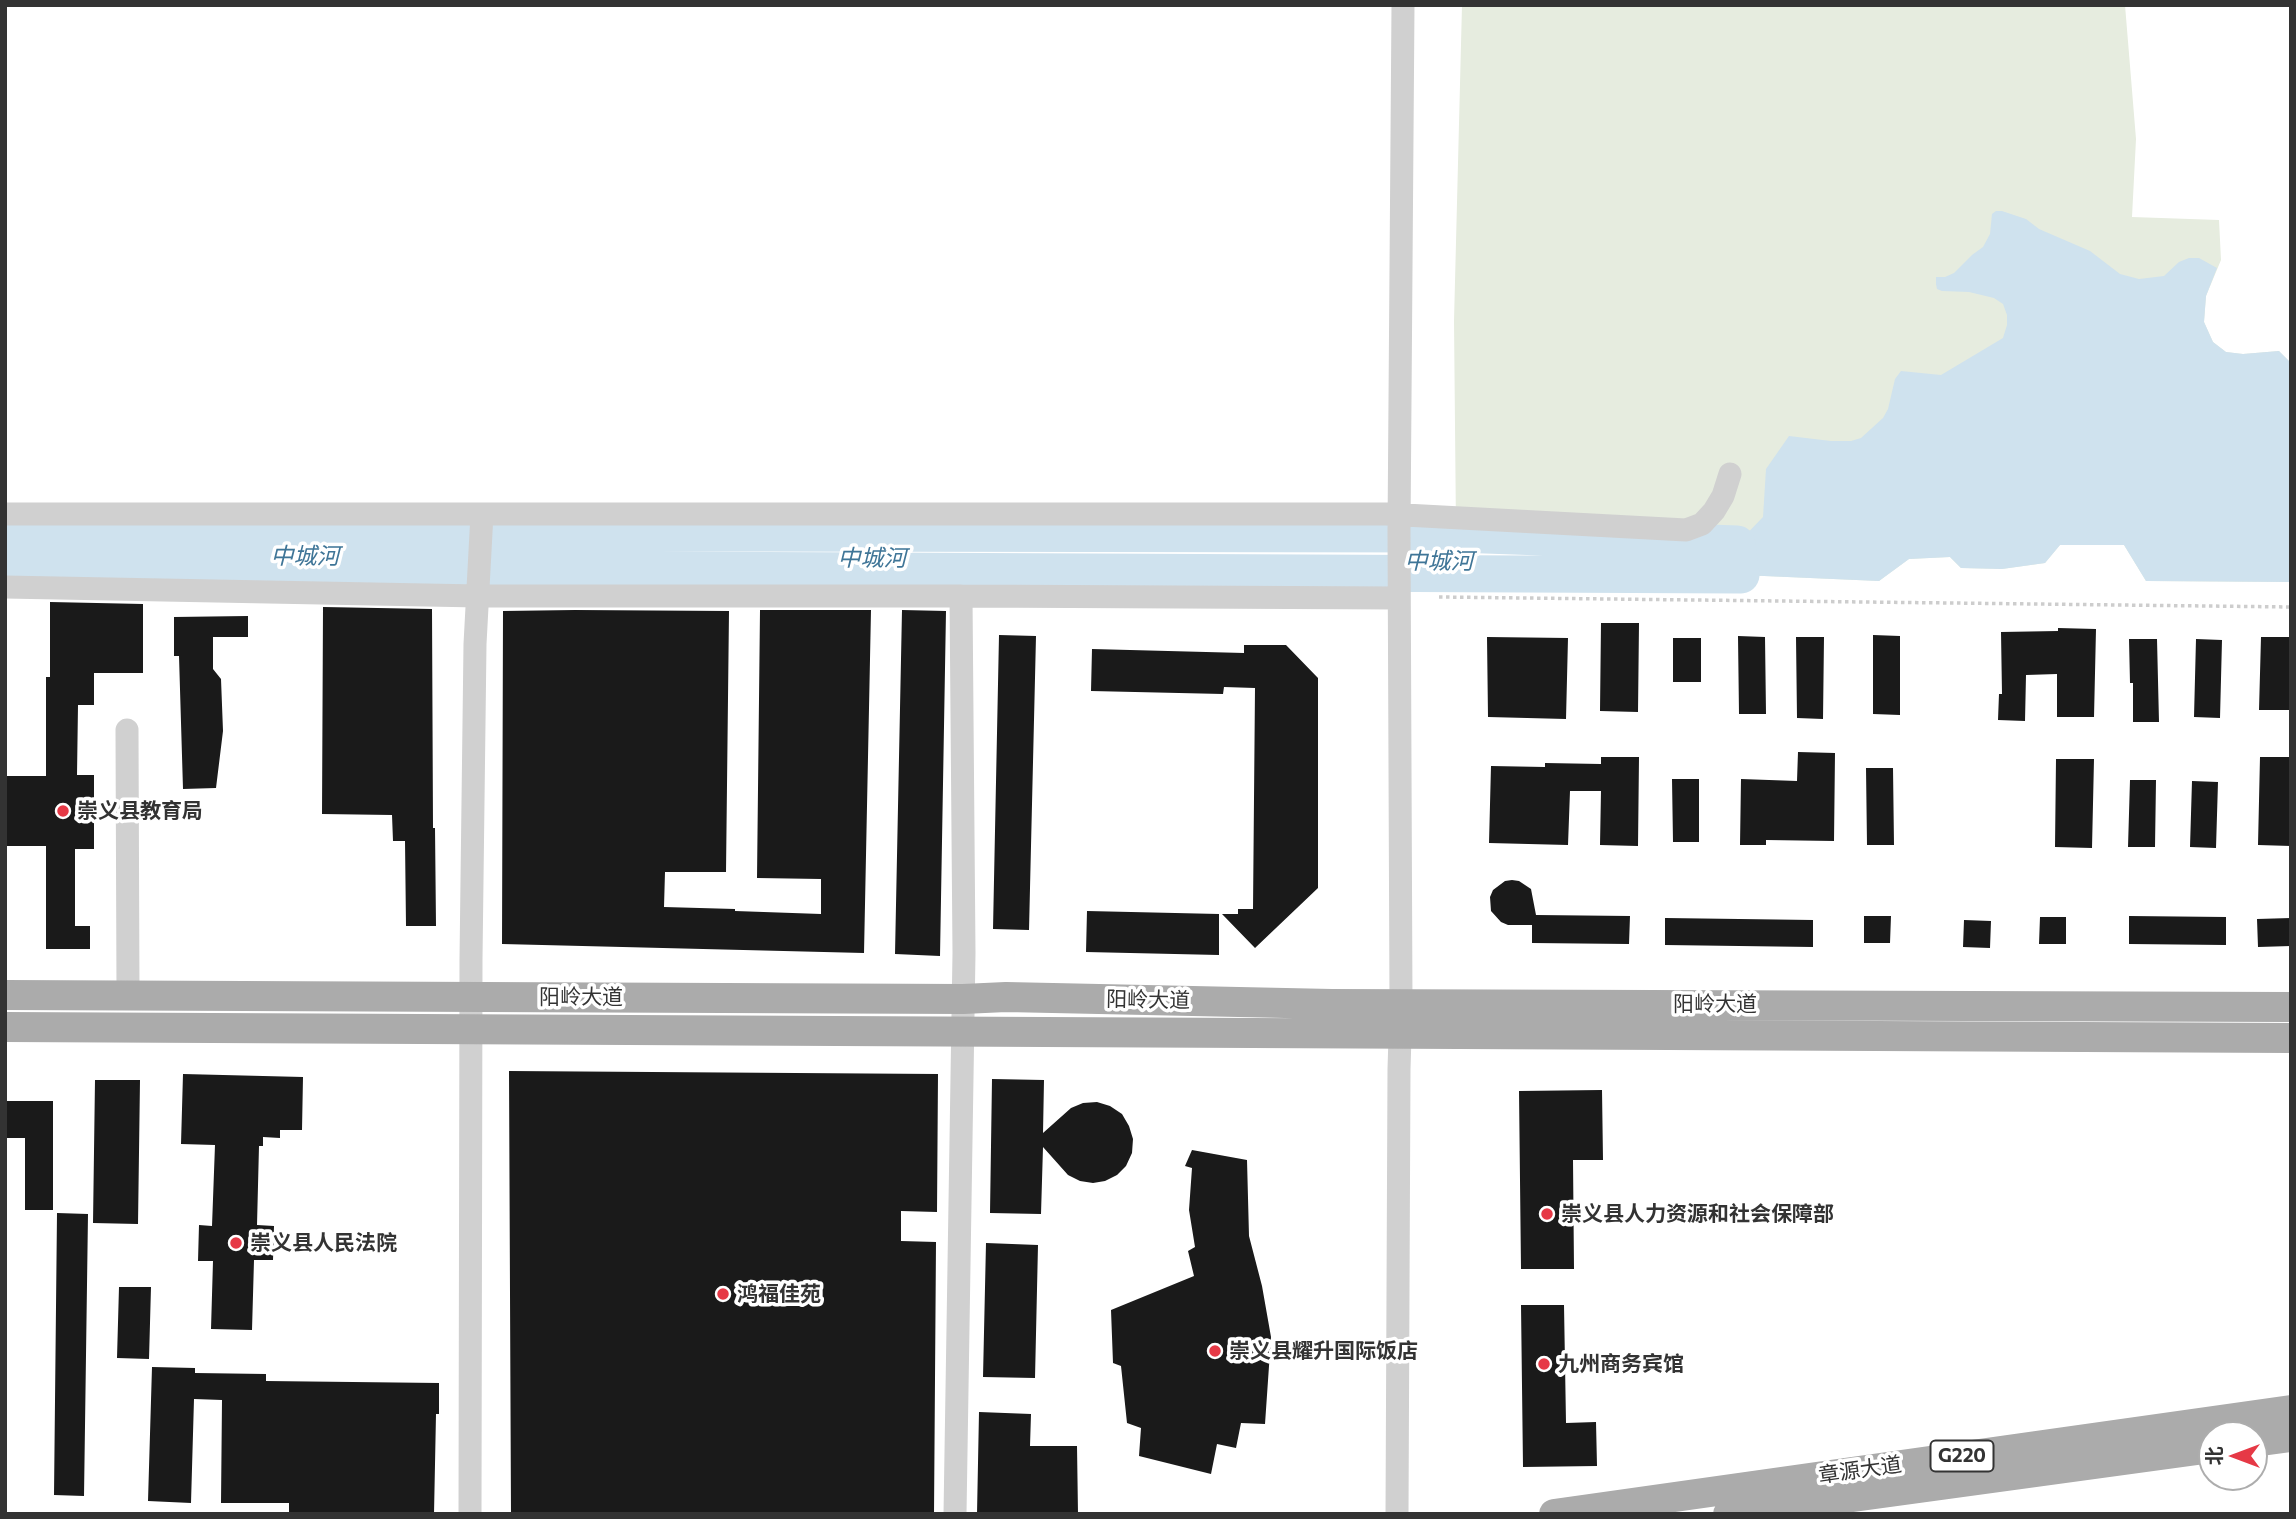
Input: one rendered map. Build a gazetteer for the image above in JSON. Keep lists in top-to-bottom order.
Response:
{
  "streets": {
    "main road": ["阳岭大道", "G220", "章源大道"]
  },
  "water": ["中城河"],
  "places": [
    "崇义县教育局",
    "崇义县人力资源和社会保障部",
    "崇义县人民法院",
    "鸿福佳苑",
    "崇义县耀升国际饭店",
    "九州商务宾馆"
  ],
  "north": "left"
}
